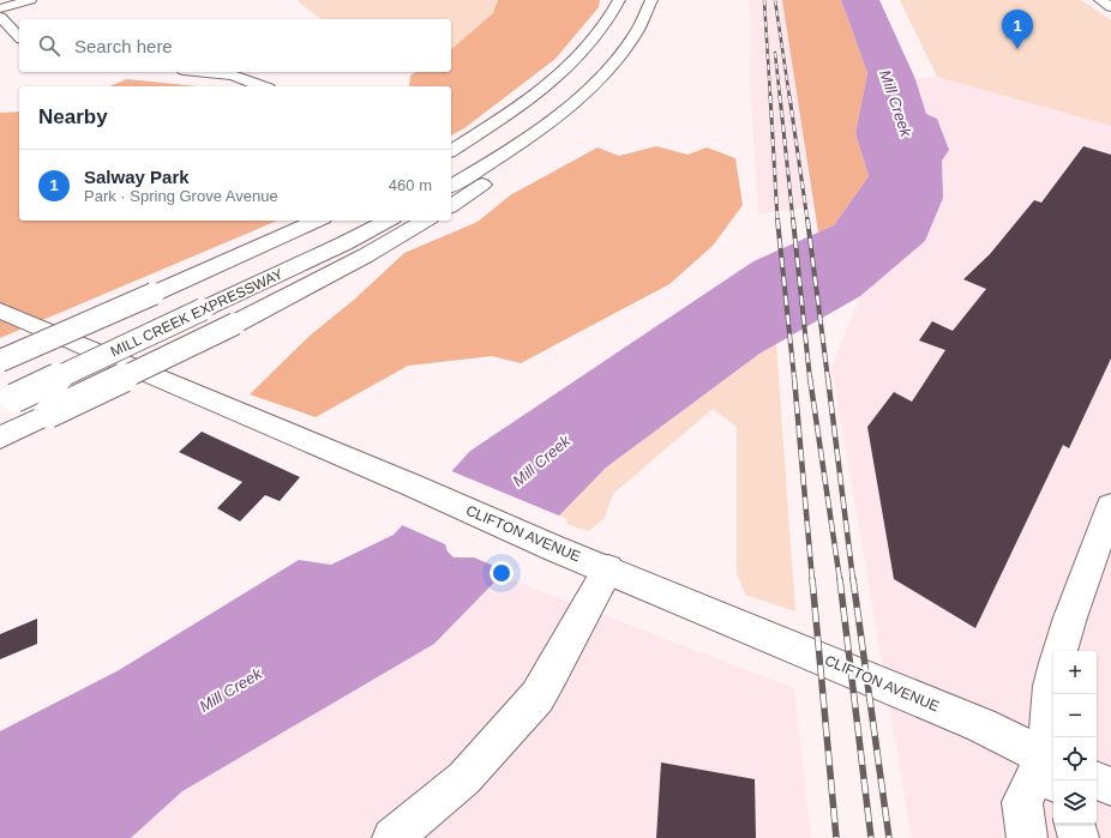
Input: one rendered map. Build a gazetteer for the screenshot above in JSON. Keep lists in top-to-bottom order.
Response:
{
  "streets": {
    "main road": ["MILL CREEK EXPRESSWAY", "CLIFTON AVENUE"]
  },
  "water": ["Mill Creek"],
  "page": {
    "pins": "1",
    "search": "Search here",
    "heading": "Nearby",
    "list": [
      {
        "mark": "1",
        "name": "Salway Park",
        "note": "Park · Spring Grove Avenue",
        "value": "460 m"
      }
    ],
    "map_buttons": ["+", "−"]
  }
}
